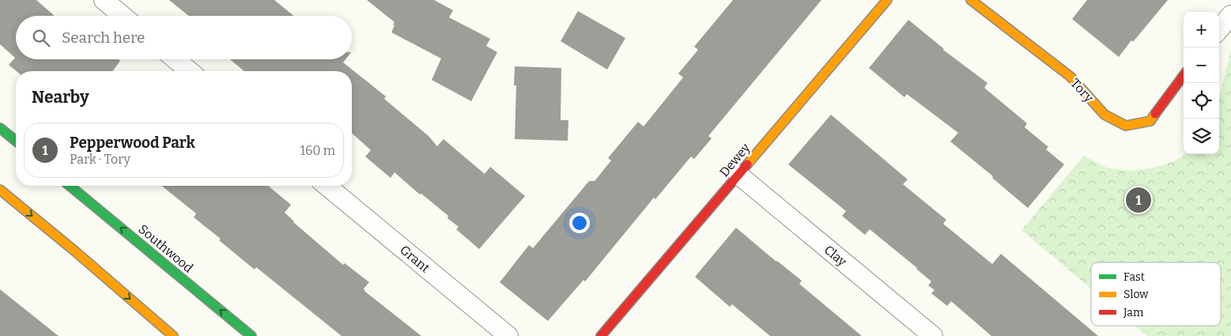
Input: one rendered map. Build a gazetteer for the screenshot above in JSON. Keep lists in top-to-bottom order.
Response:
{
  "streets": {
    "street": [
      "Tory",
      "Dewey",
      "Southwood",
      "Clay",
      "Grant"
    ]
  },
  "crossings": [
    ["Dewey", "Clay"]
  ],
  "legend": ["Fast", "Slow", "Jam"],
  "page": {
    "map_buttons": ["+", "−"],
    "search": "Search here",
    "heading": "Nearby",
    "list": [
      {
        "mark": "1",
        "name": "Pepperwood Park",
        "note": "Park · Tory",
        "value": "160 m"
      }
    ],
    "pins": "1"
  }
}
